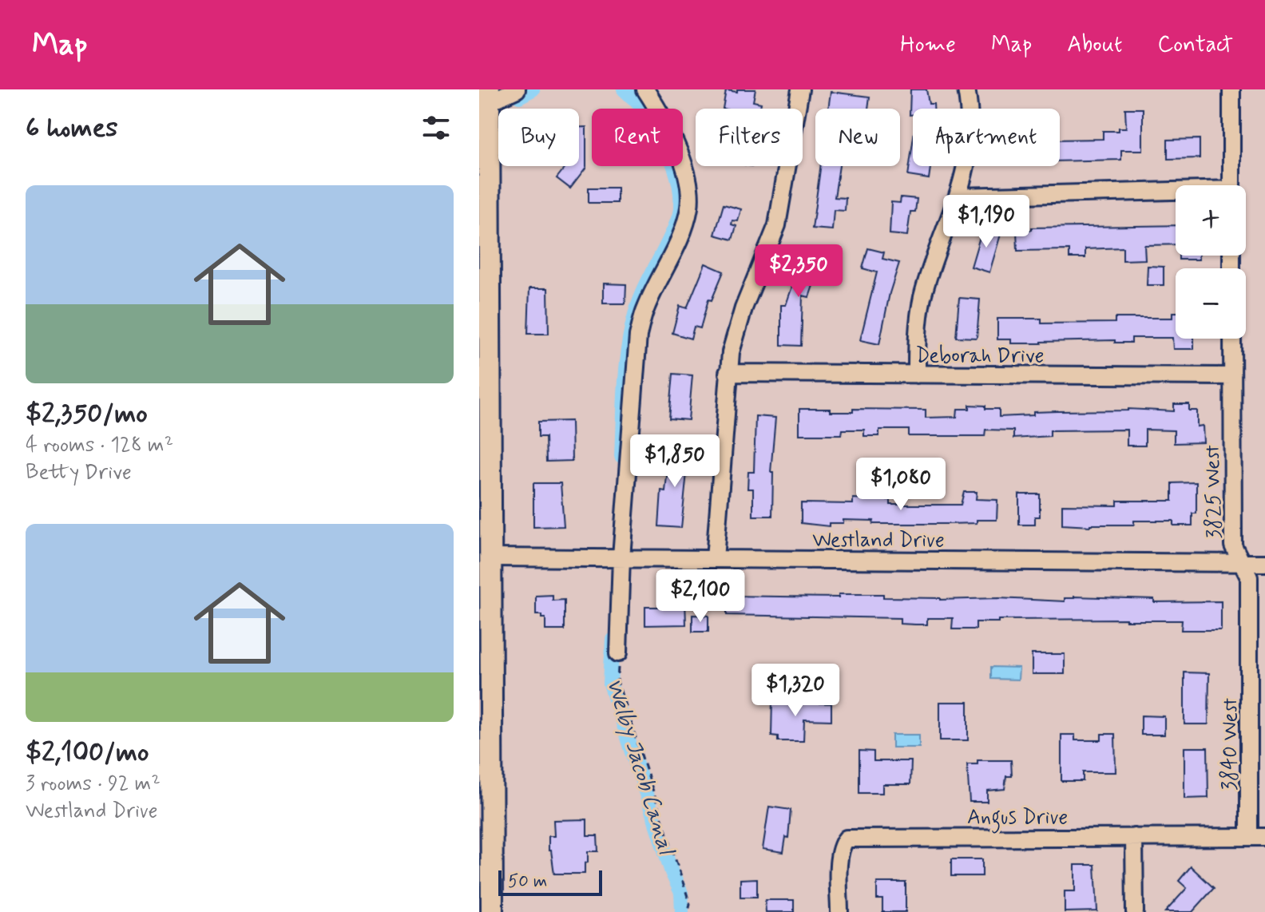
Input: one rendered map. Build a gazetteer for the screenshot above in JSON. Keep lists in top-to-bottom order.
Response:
{
  "streets": {
    "street": [
      "Deborah Drive",
      "3825 West",
      "Westland Drive",
      "3840 West",
      "Angus Drive"
    ]
  },
  "crossings": [
    ["Deborah Drive", "3825 West"],
    ["3825 West", "Westland Drive"],
    ["3825 West", "3840 West"],
    ["3840 West", "Angus Drive"]
  ],
  "water": ["Welby Jacob Canal"],
  "scale_bar": "50 m",
  "page": {
    "header": "Map",
    "nav": [
      "Home",
      "Map",
      "About",
      "Contact"
    ],
    "heading": "6 homes",
    "chip": [
      "Buy",
      "Rent",
      "Filters",
      "New",
      "Apartment"
    ],
    "list": [
      {
        "name": "$2,350/mo",
        "note": "4 rooms · 128 m² · Betty Drive"
      },
      {
        "name": "$2,100/mo",
        "note": "3 rooms · 92 m² · Westland Drive"
      }
    ],
    "map_buttons": ["+", "−"],
    "price": [
      "$1,190",
      "$2,350",
      "$1,850",
      "$1,080",
      "$2,100",
      "$1,320"
    ],
    "scale": "50 m"
  }
}
